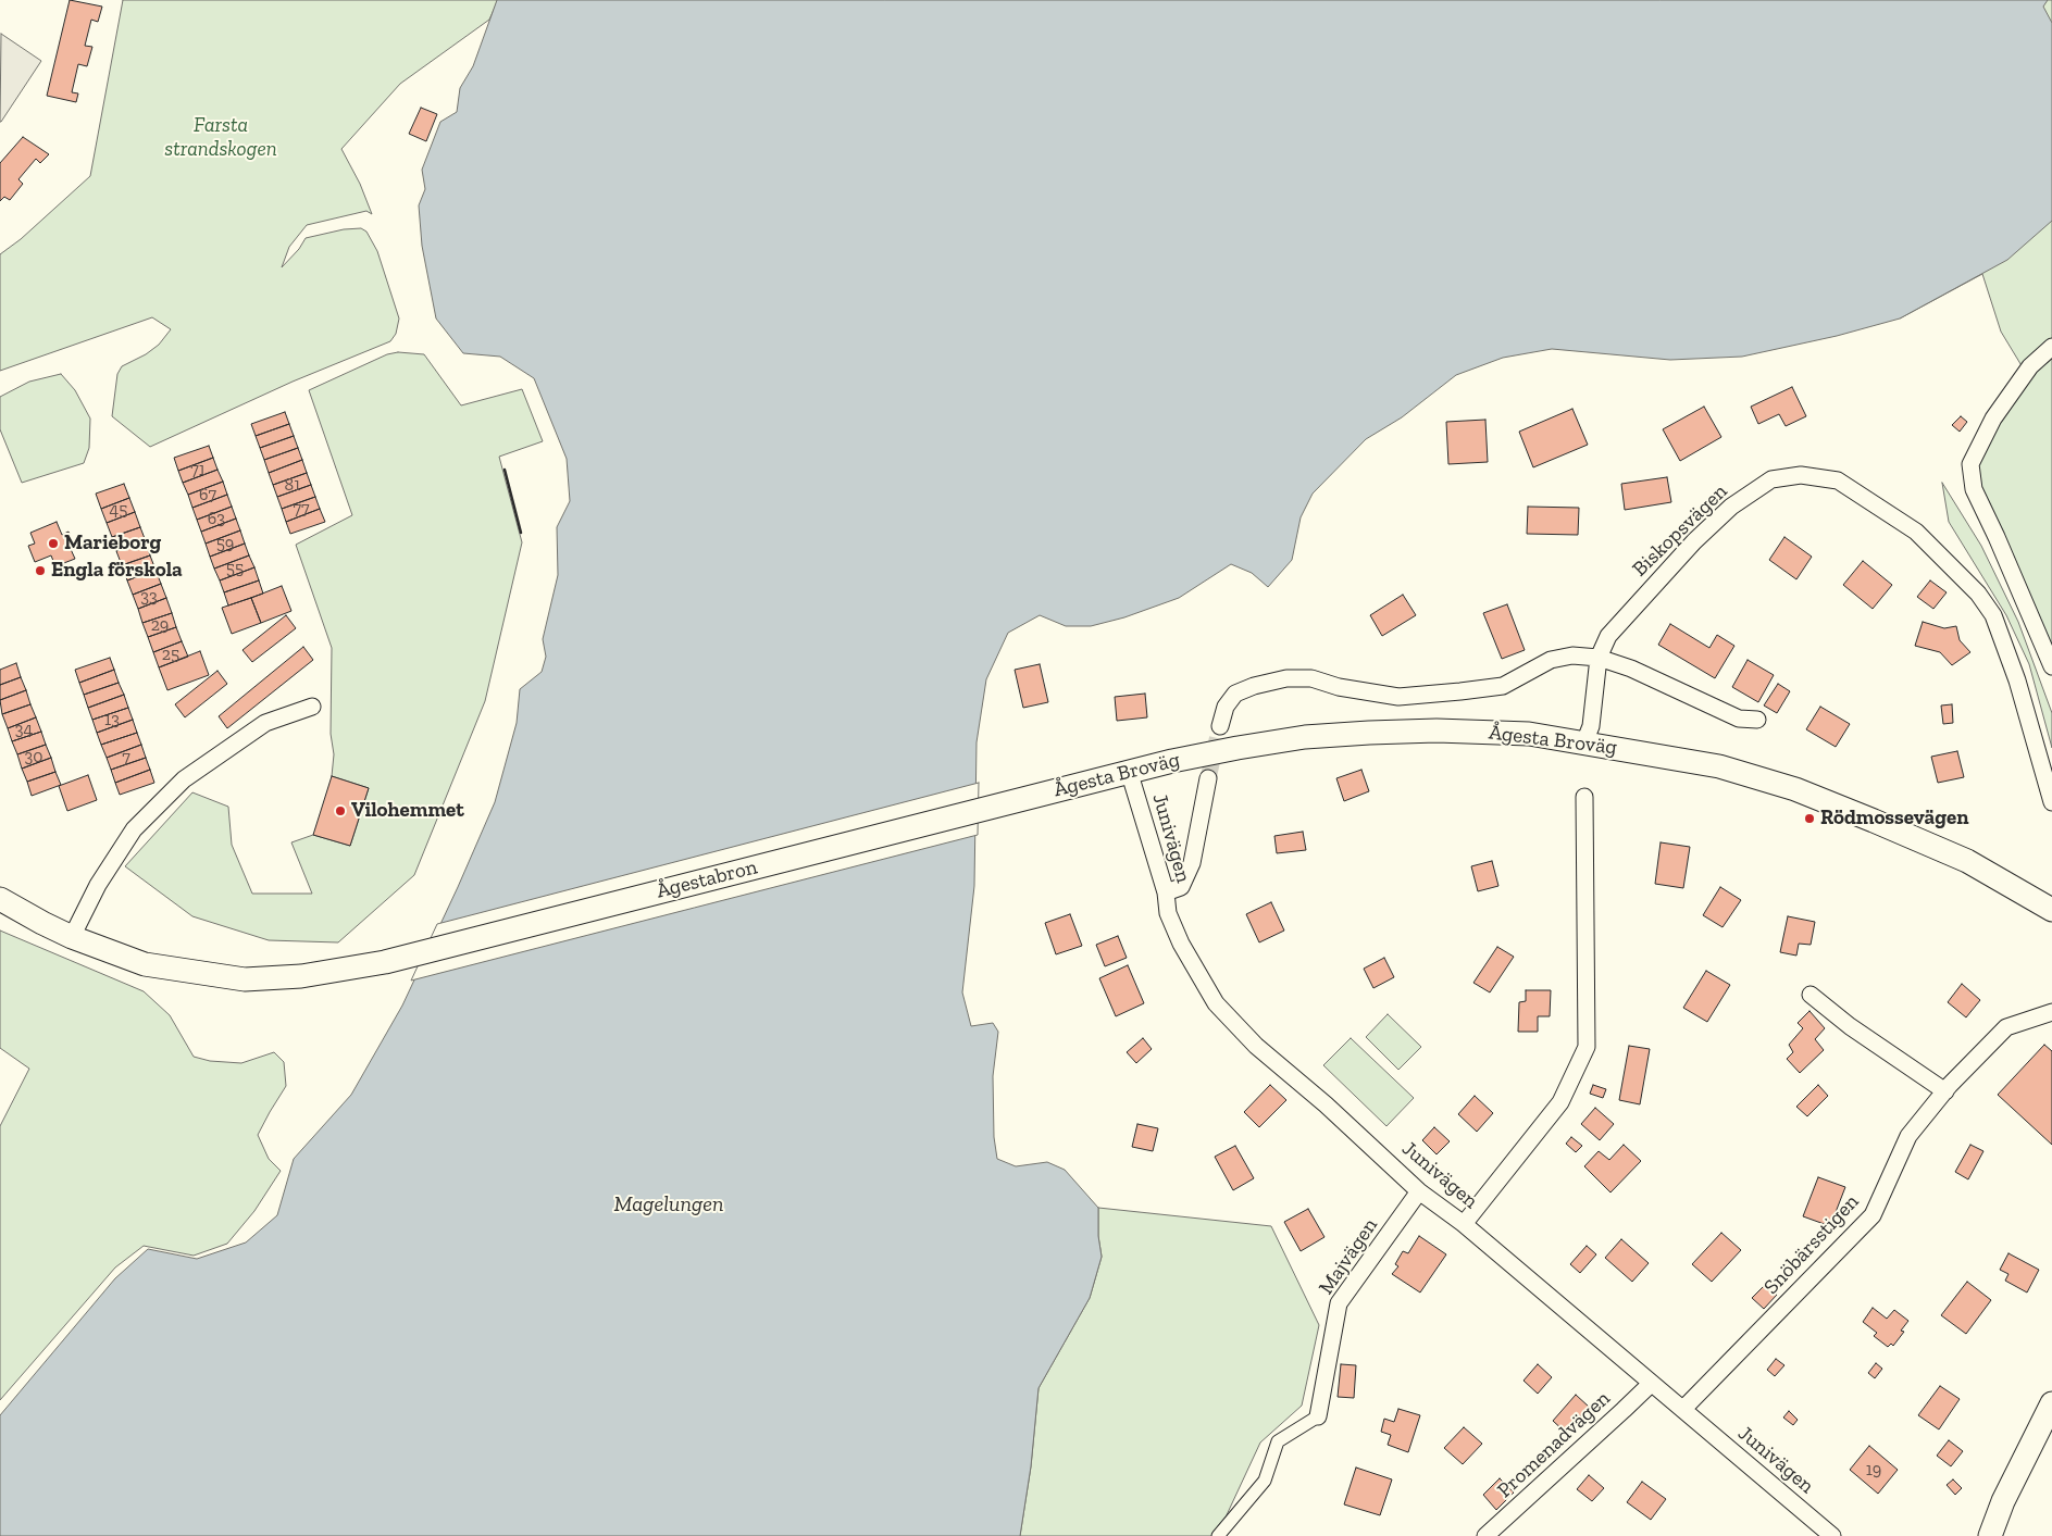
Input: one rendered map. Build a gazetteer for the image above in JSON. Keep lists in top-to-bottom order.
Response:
{
  "streets": {
    "main road": ["Ågesta Broväg", "Ågestabron"],
    "street": [
      "Biskopsvägen",
      "Junivägen",
      "Snöbärsstigen",
      "Majvägen",
      "Promenadvägen"
    ]
  },
  "crossings": [
    ["Biskopsvägen", "Ågesta Broväg"],
    ["Ågesta Broväg", "Junivägen"],
    ["Ågesta Broväg", "Ågestabron"],
    ["Junivägen", "Snöbärsstigen"],
    ["Junivägen", "Majvägen"],
    ["Junivägen", "Promenadvägen"]
  ],
  "water": ["Magelungen"],
  "parks": ["Farsta strandskogen"],
  "places": [
    "Marieborg",
    "Engla förskola",
    "Vilohemmet",
    "Rödmossevägen"
  ],
  "house_numbers": [
    "71",
    "81",
    "67",
    "77",
    "45",
    "63",
    "59",
    "55",
    "33",
    "29",
    "25",
    "13",
    "34",
    "30",
    "7",
    "19"
  ]
}
